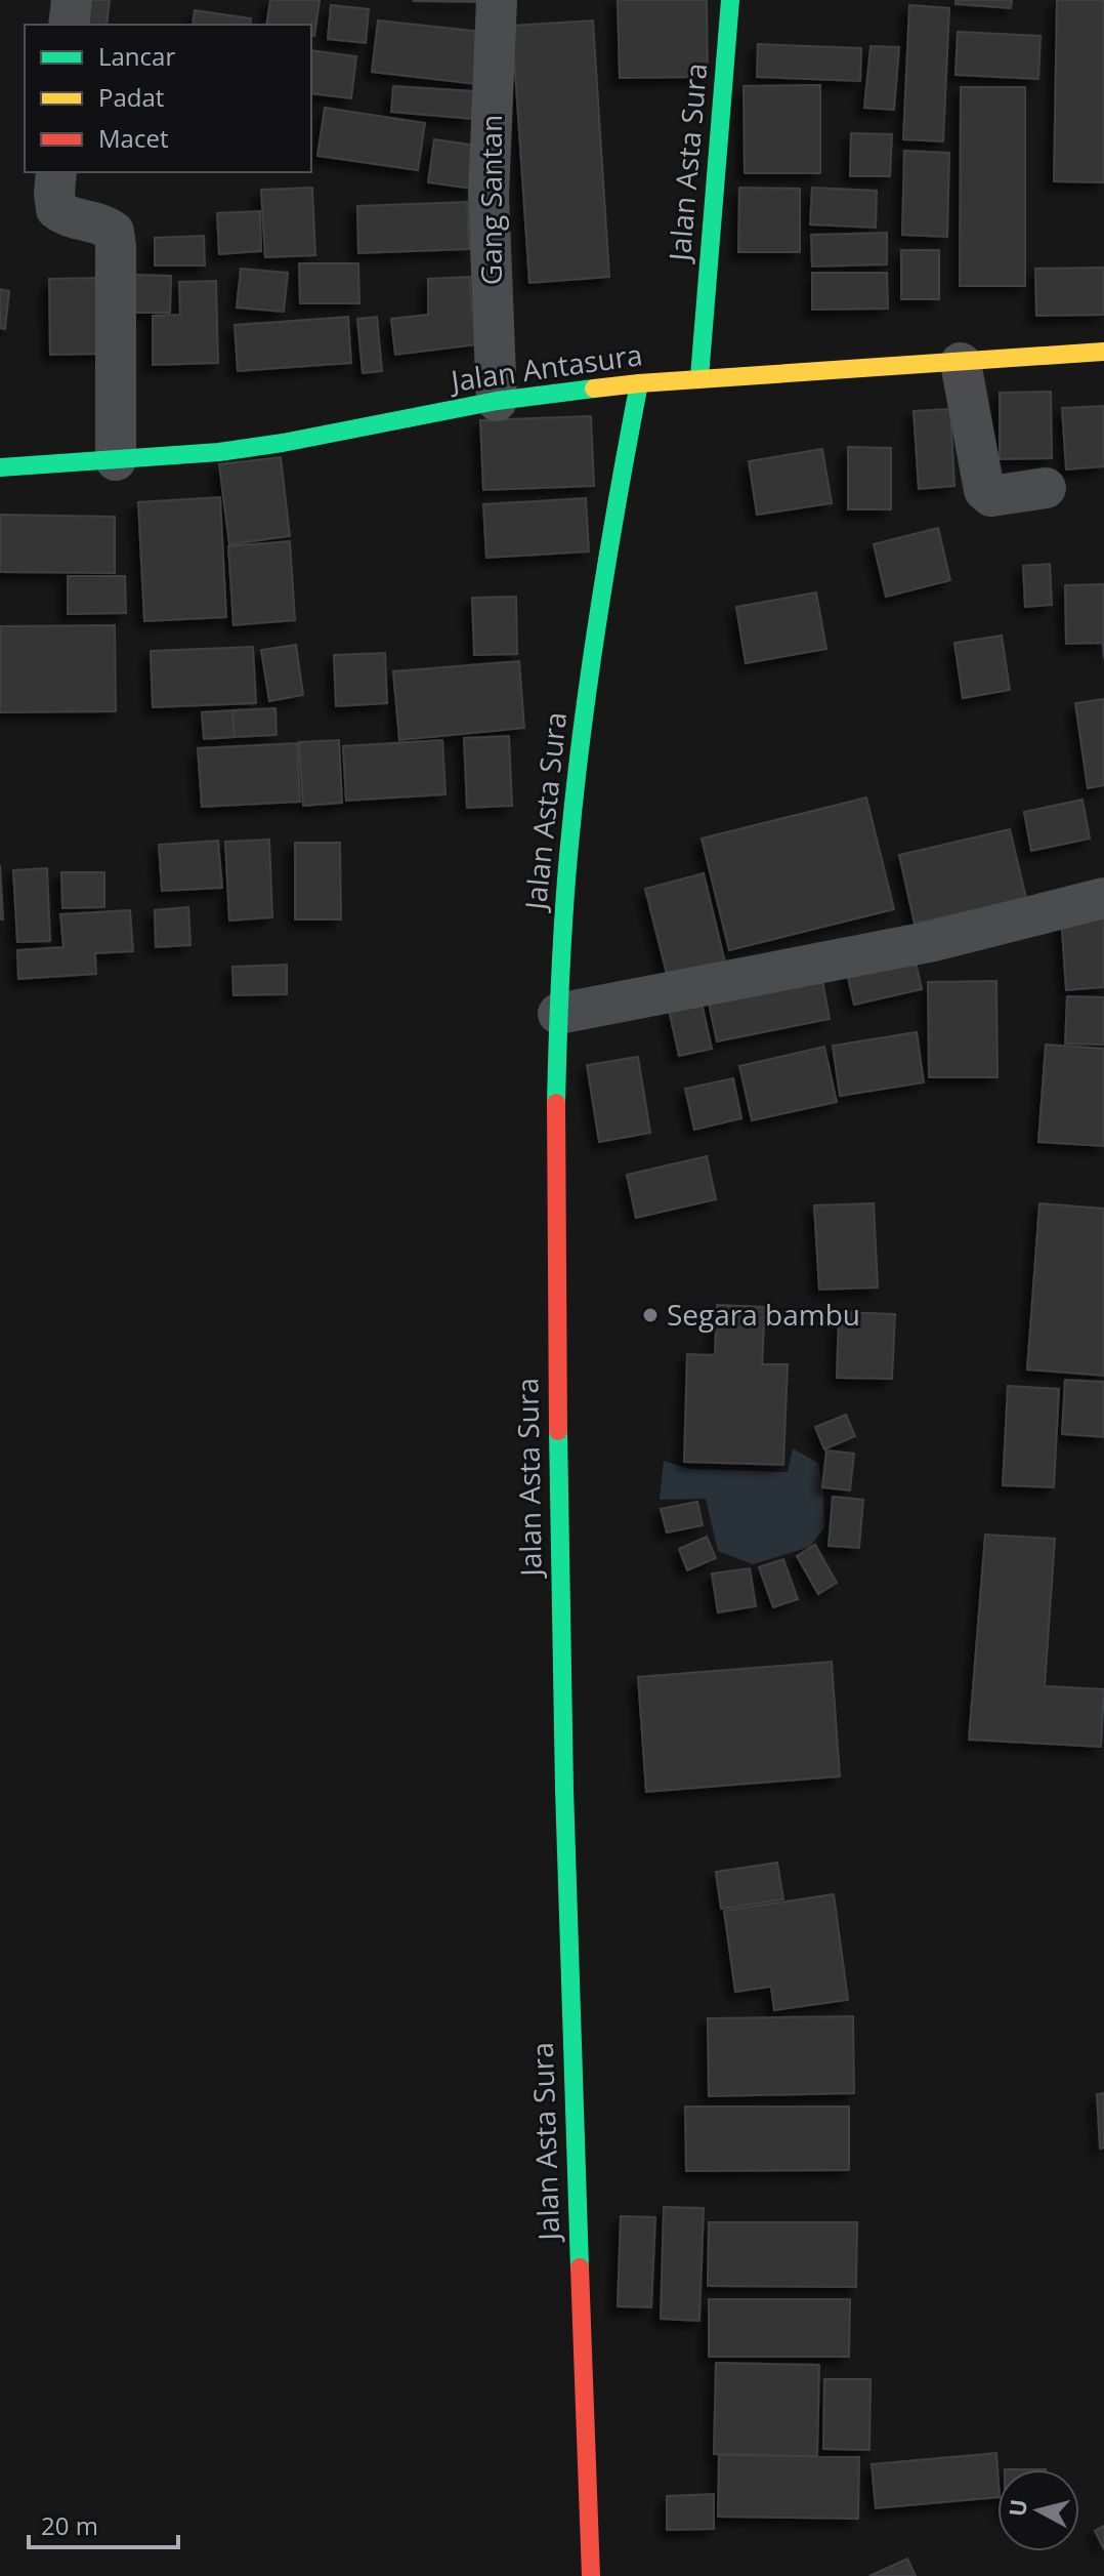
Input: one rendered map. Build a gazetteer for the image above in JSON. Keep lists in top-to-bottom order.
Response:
{
  "streets": {
    "street": ["Jalan Asta Sura", "Gang Santan", "Jalan Antasura"]
  },
  "crossings": [
    ["Jalan Asta Sura", "Jalan Antasura"],
    ["Gang Santan", "Jalan Antasura"]
  ],
  "places": ["Segara bambu"],
  "legend": ["Lancar", "Padat", "Macet"],
  "scale_bar": "20 m",
  "north": "left"
}
